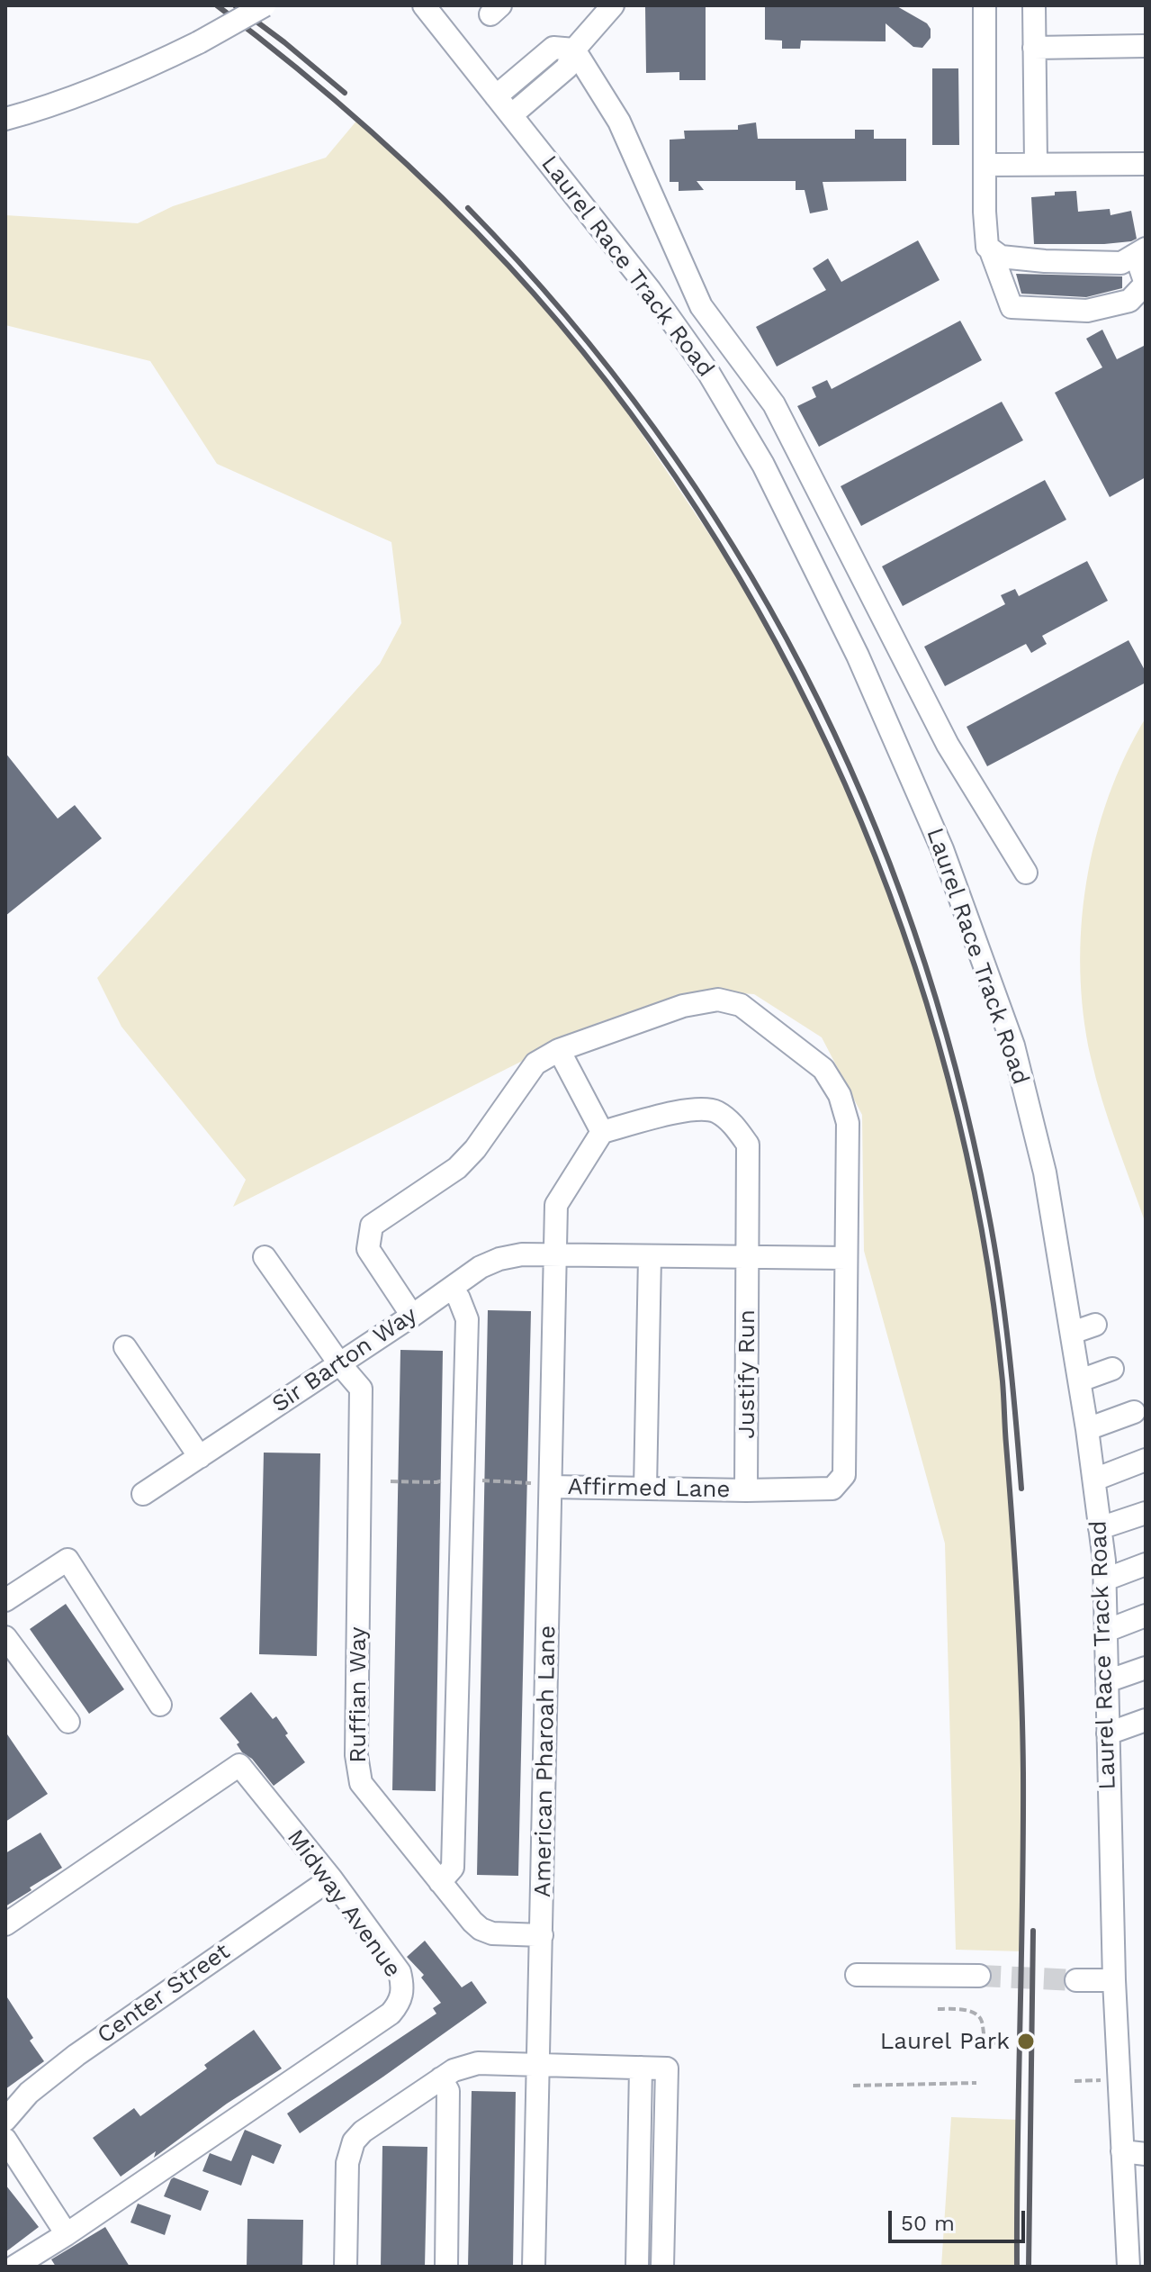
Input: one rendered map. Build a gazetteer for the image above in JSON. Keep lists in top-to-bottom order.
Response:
{
  "streets": {
    "street": [
      "Laurel Race Track Road",
      "Sir Barton Way",
      "Justify Run",
      "Affirmed Lane",
      "Ruffian Way",
      "American Pharoah Lane",
      "Midway Avenue",
      "Center Street"
    ]
  },
  "crossings": [
    ["Sir Barton Way", "Justify Run"],
    ["Sir Barton Way", "Affirmed Lane"],
    ["Sir Barton Way", "Ruffian Way"],
    ["Sir Barton Way", "American Pharoah Lane"],
    ["Justify Run", "Affirmed Lane"],
    ["Justify Run", "American Pharoah Lane"],
    ["Affirmed Lane", "American Pharoah Lane"],
    ["Ruffian Way", "American Pharoah Lane"],
    ["Midway Avenue", "Center Street"]
  ],
  "places": ["Laurel Park"],
  "scale_bar": "50 m"
}
